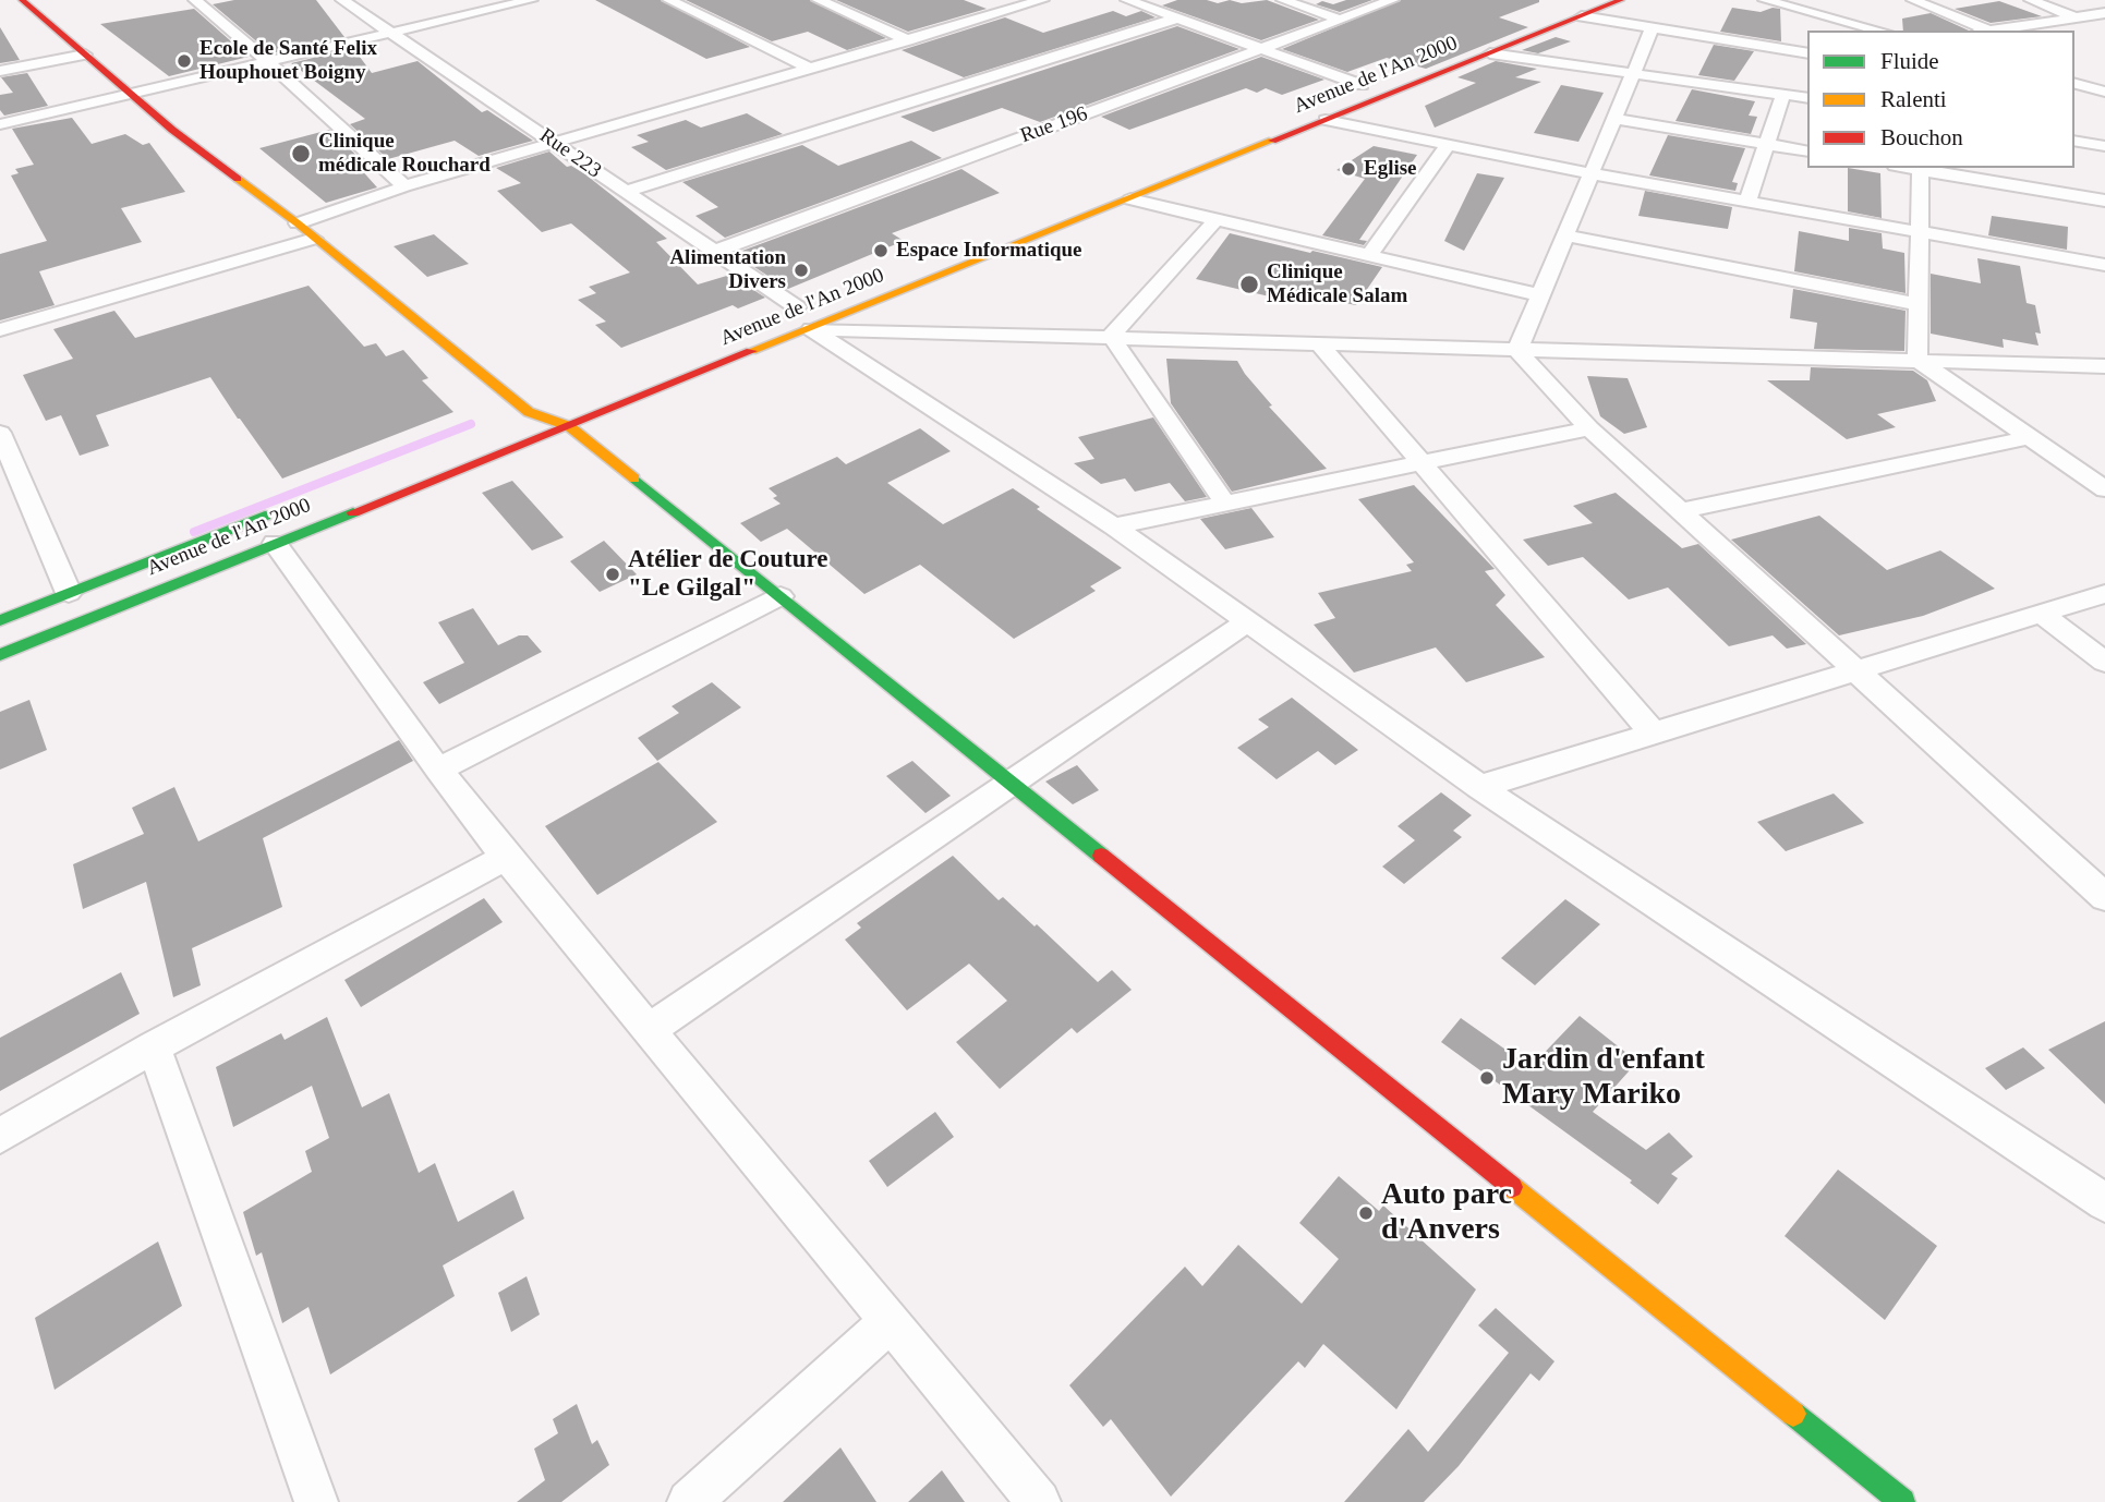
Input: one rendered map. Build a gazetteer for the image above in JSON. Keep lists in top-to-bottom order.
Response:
{
  "streets": {
    "main road": ["Avenue de l'An 2000"],
    "street": ["Rue 196", "Rue 223"]
  },
  "crossings": [
    ["Rue 196", "Rue 223"]
  ],
  "places": [
    "Ecole de Santé Felix Houphouet Boigny",
    "Clinique médicale Rouchard",
    "Eglise",
    "Espace Informatique",
    "Alimentation Divers",
    "Clinique Médicale Salam",
    "Atélier de Couture \"Le Gilgal\"",
    "Jardin d'enfant Mary Mariko",
    "Auto parc d'Anvers"
  ],
  "legend": ["Fluide", "Ralenti", "Bouchon"]
}
